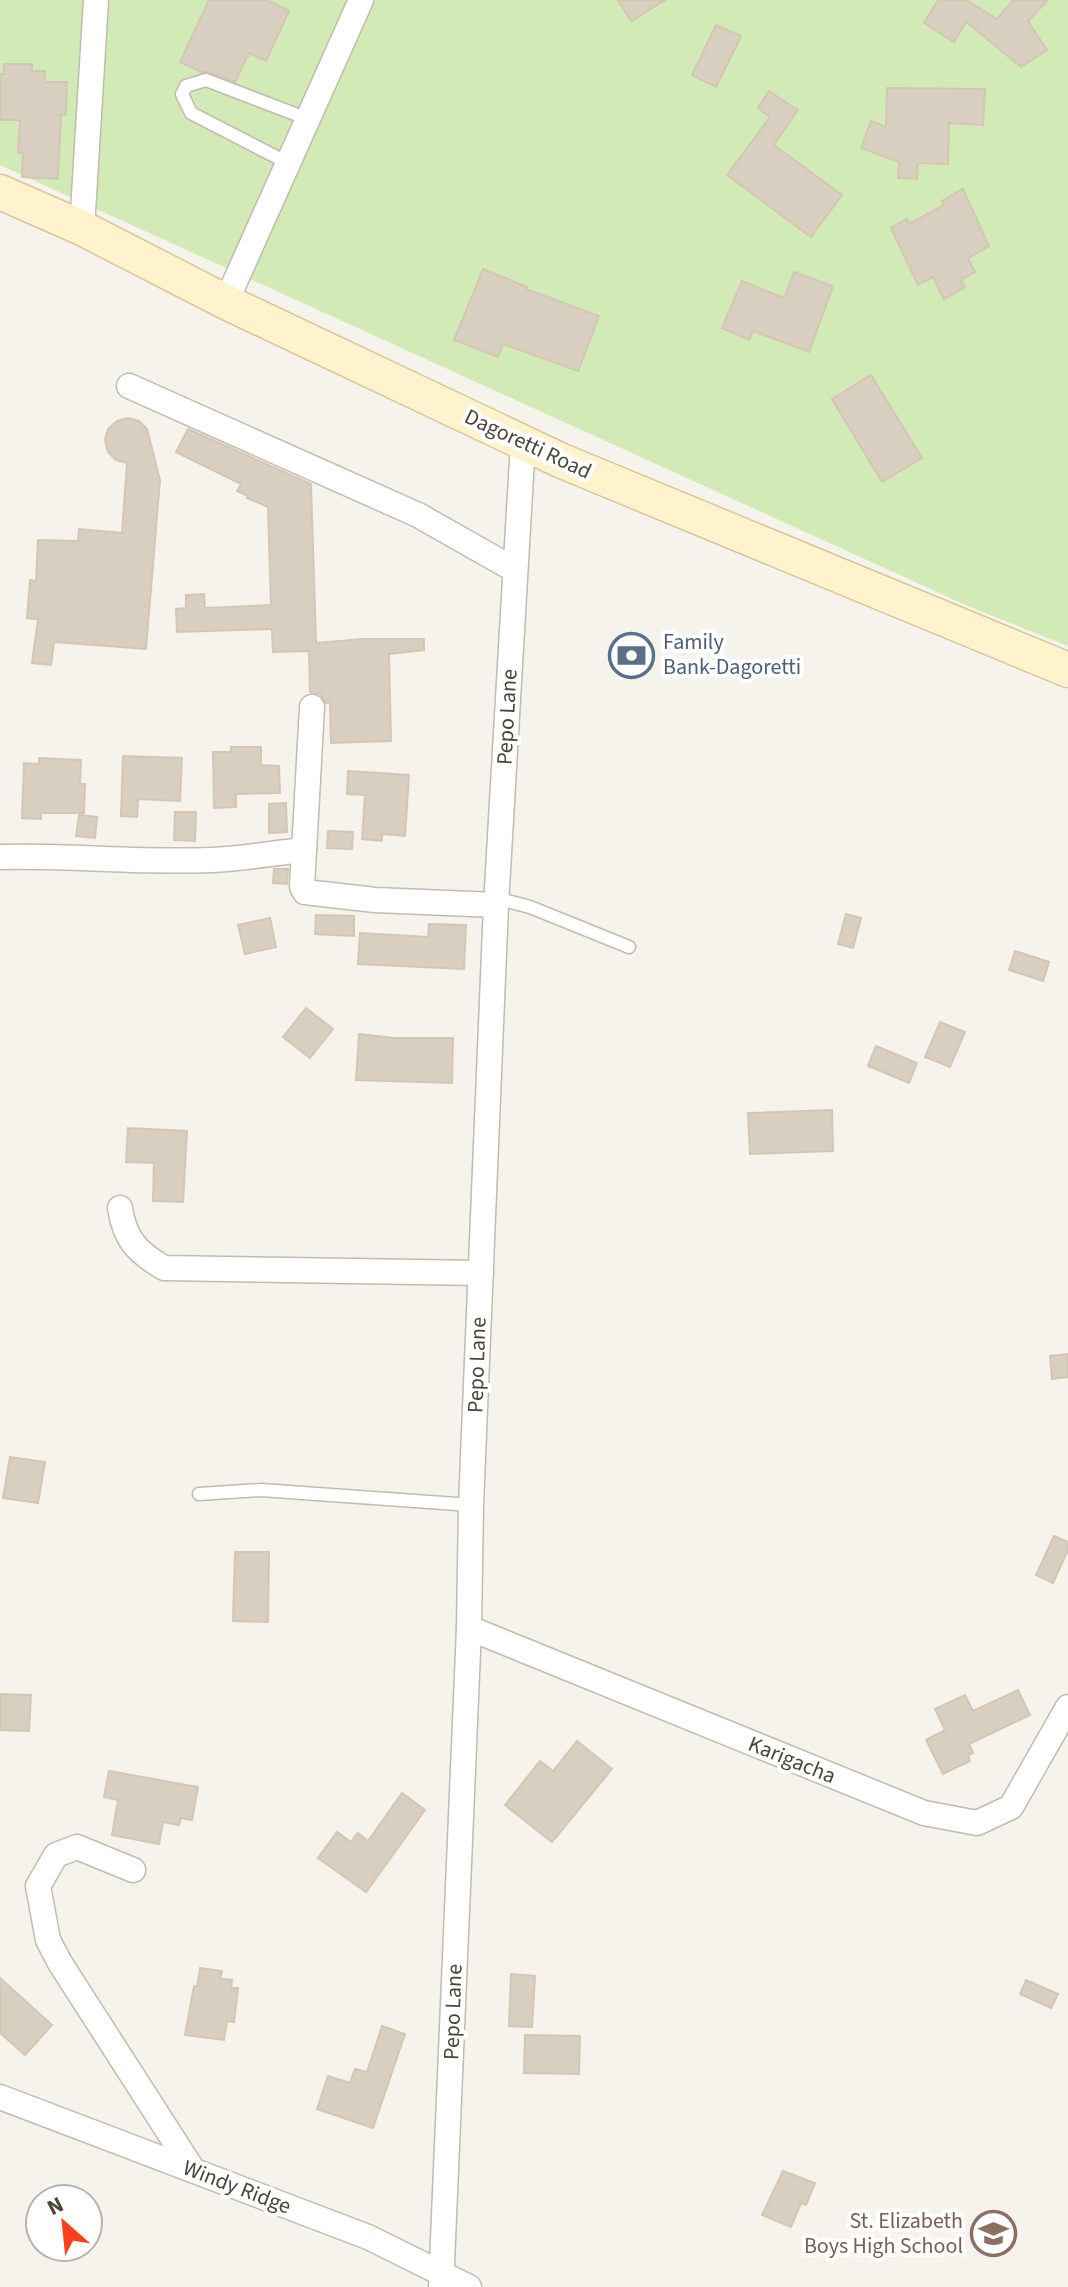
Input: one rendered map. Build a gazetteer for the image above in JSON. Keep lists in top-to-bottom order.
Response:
{
  "streets": {
    "main road": ["Dagoretti Road"],
    "street": ["Pepo Lane", "Karigacha", "Windy Ridge"]
  },
  "crossings": [
    ["Dagoretti Road", "Pepo Lane"],
    ["Pepo Lane", "Karigacha"],
    ["Pepo Lane", "Windy Ridge"]
  ],
  "places": {
    "bank": ["Family Bank-Dagoretti"],
    "school or university": ["St. Elizabeth Boys High School"]
  },
  "north": "top left"
}
